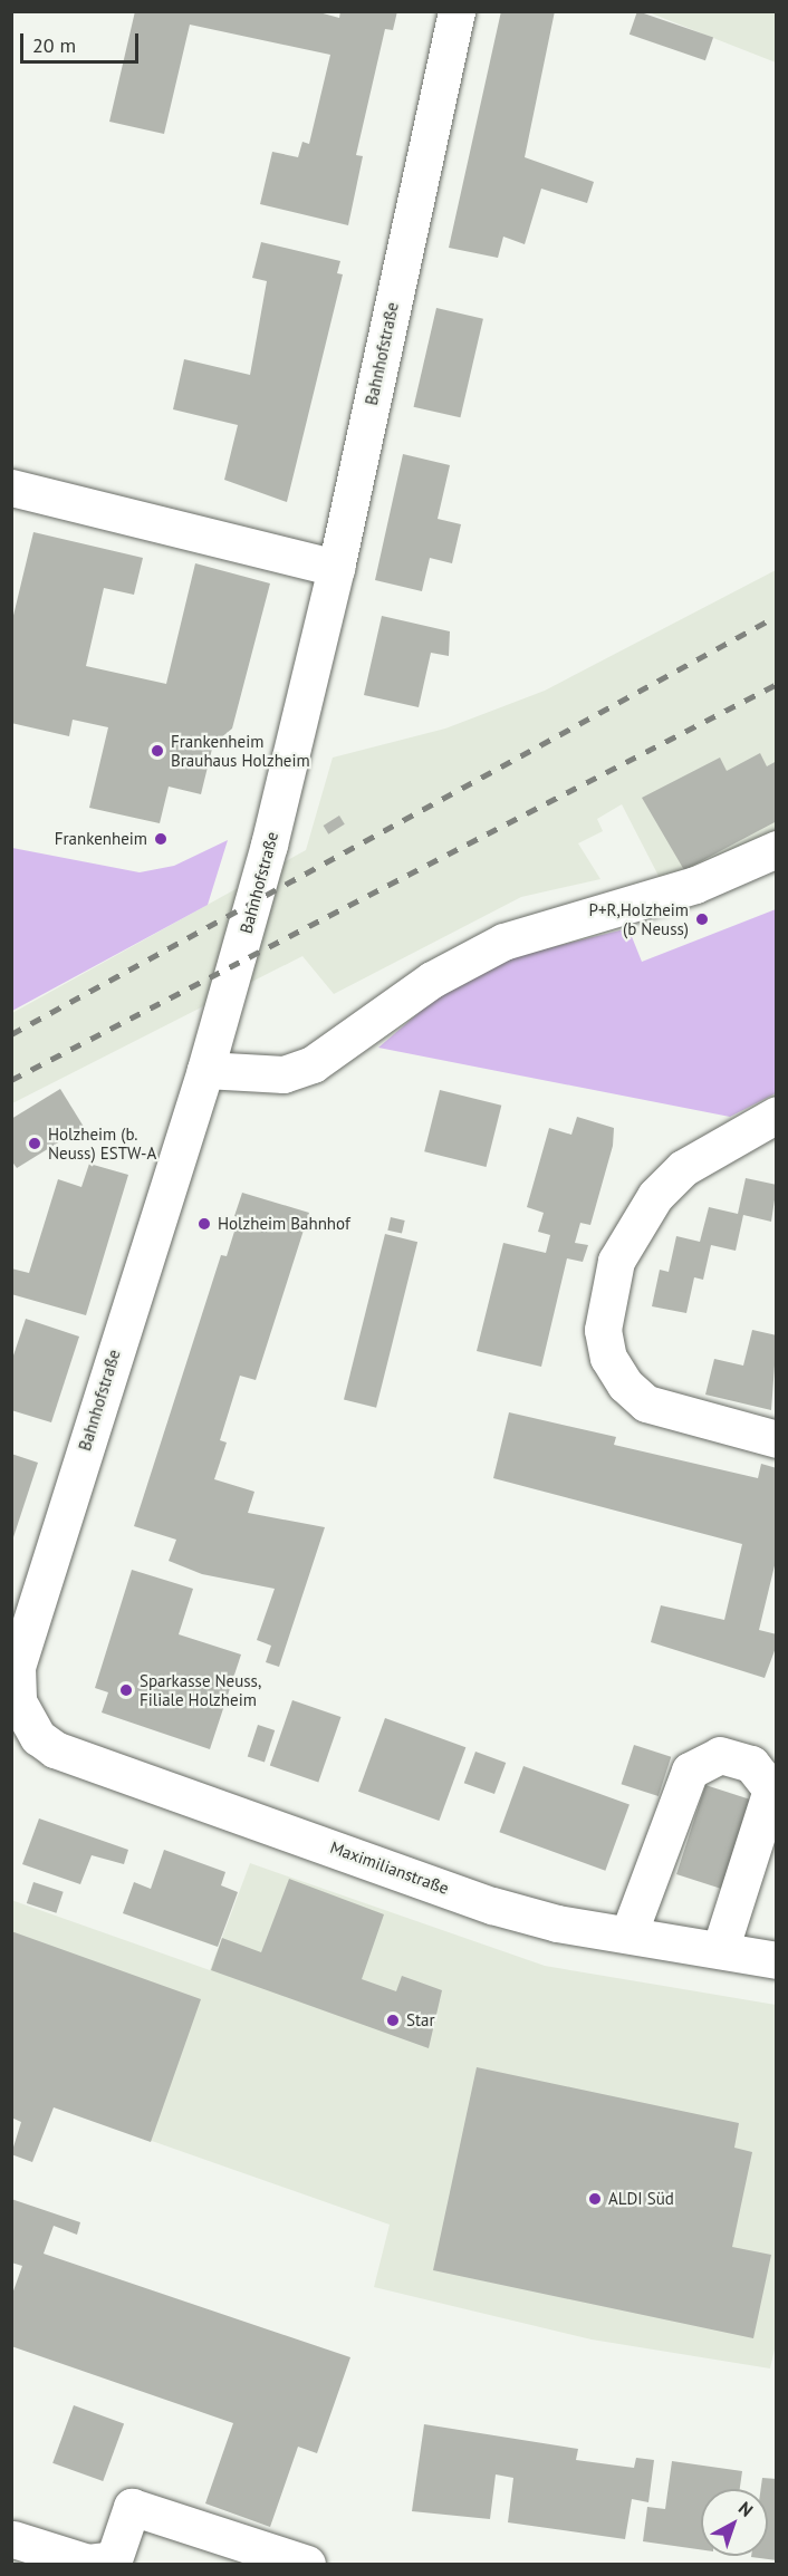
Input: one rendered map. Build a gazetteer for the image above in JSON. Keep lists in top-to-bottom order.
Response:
{
  "streets": {
    "main road": ["Bahnhofstraße", "Maximilianstraße"]
  },
  "crossings": [
    ["Bahnhofstraße", "Maximilianstraße"]
  ],
  "places": [
    "Frankenheim Brauhaus Holzheim",
    "Frankenheim",
    "P+R,Holzheim (b Neuss)",
    "Holzheim (b. Neuss) ESTW-A",
    "Holzheim Bahnhof",
    "Sparkasse Neuss, Filiale Holzheim",
    "Star",
    "ALDI Süd"
  ],
  "scale_bar": "20 m",
  "north": "top right"
}
